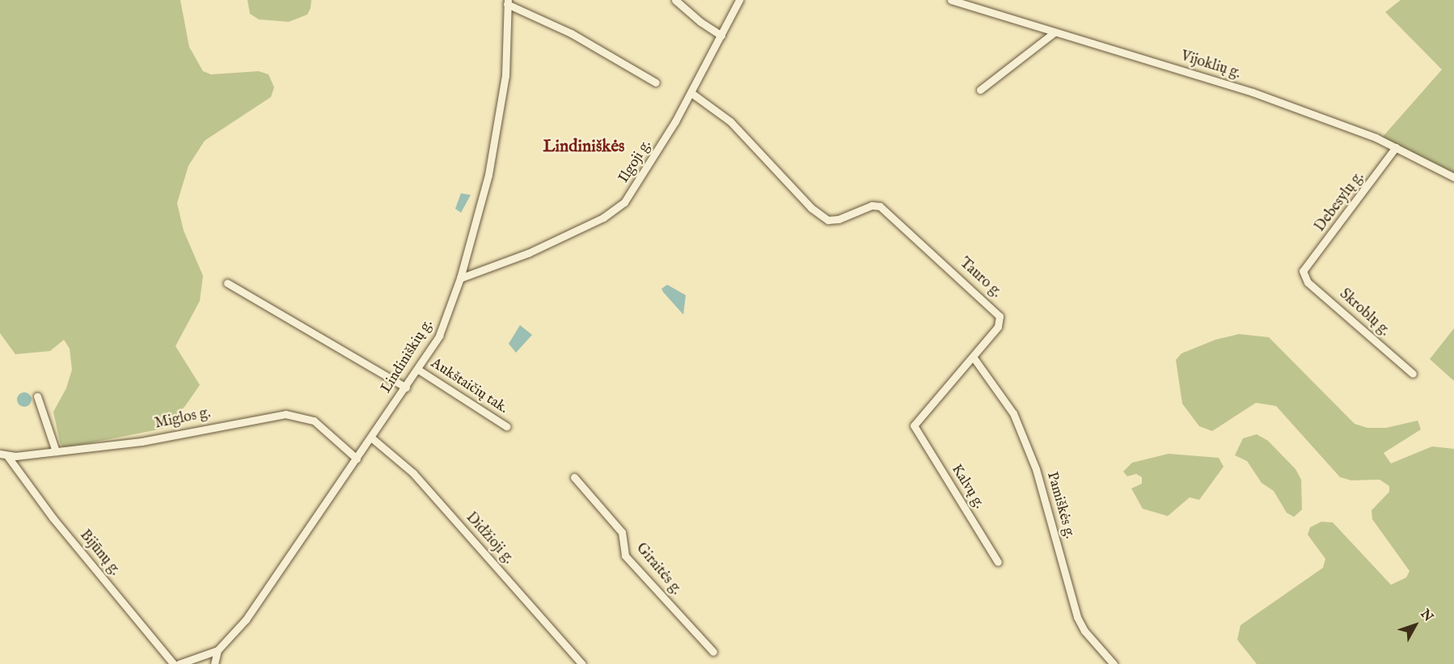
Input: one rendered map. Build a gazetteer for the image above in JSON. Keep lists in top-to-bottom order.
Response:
{
  "streets": {
    "street": [
      "Vijoklių g.",
      "Ilgoji g.",
      "Debesylų g.",
      "Tauro g.",
      "Skroblų g.",
      "Lindiniškių g.",
      "Aukštaičių tak.",
      "Miglos g.",
      "Kalvų g.",
      "Pamiškės g.",
      "Didžioji g.",
      "Bijūnų g.",
      "Giraitės g."
    ]
  },
  "crossings": [
    ["Vijoklių g.", "Debesylų g."],
    ["Ilgoji g.", "Tauro g."],
    ["Ilgoji g.", "Lindiniškių g."],
    ["Debesylų g.", "Skroblų g."],
    ["Tauro g.", "Kalvų g."],
    ["Tauro g.", "Pamiškės g."],
    ["Lindiniškių g.", "Aukštaičių tak."],
    ["Lindiniškių g.", "Miglos g."],
    ["Lindiniškių g.", "Didžioji g."],
    ["Miglos g.", "Bijūnų g."]
  ],
  "districts": ["Lindiniškės"],
  "north": "top right"
}
